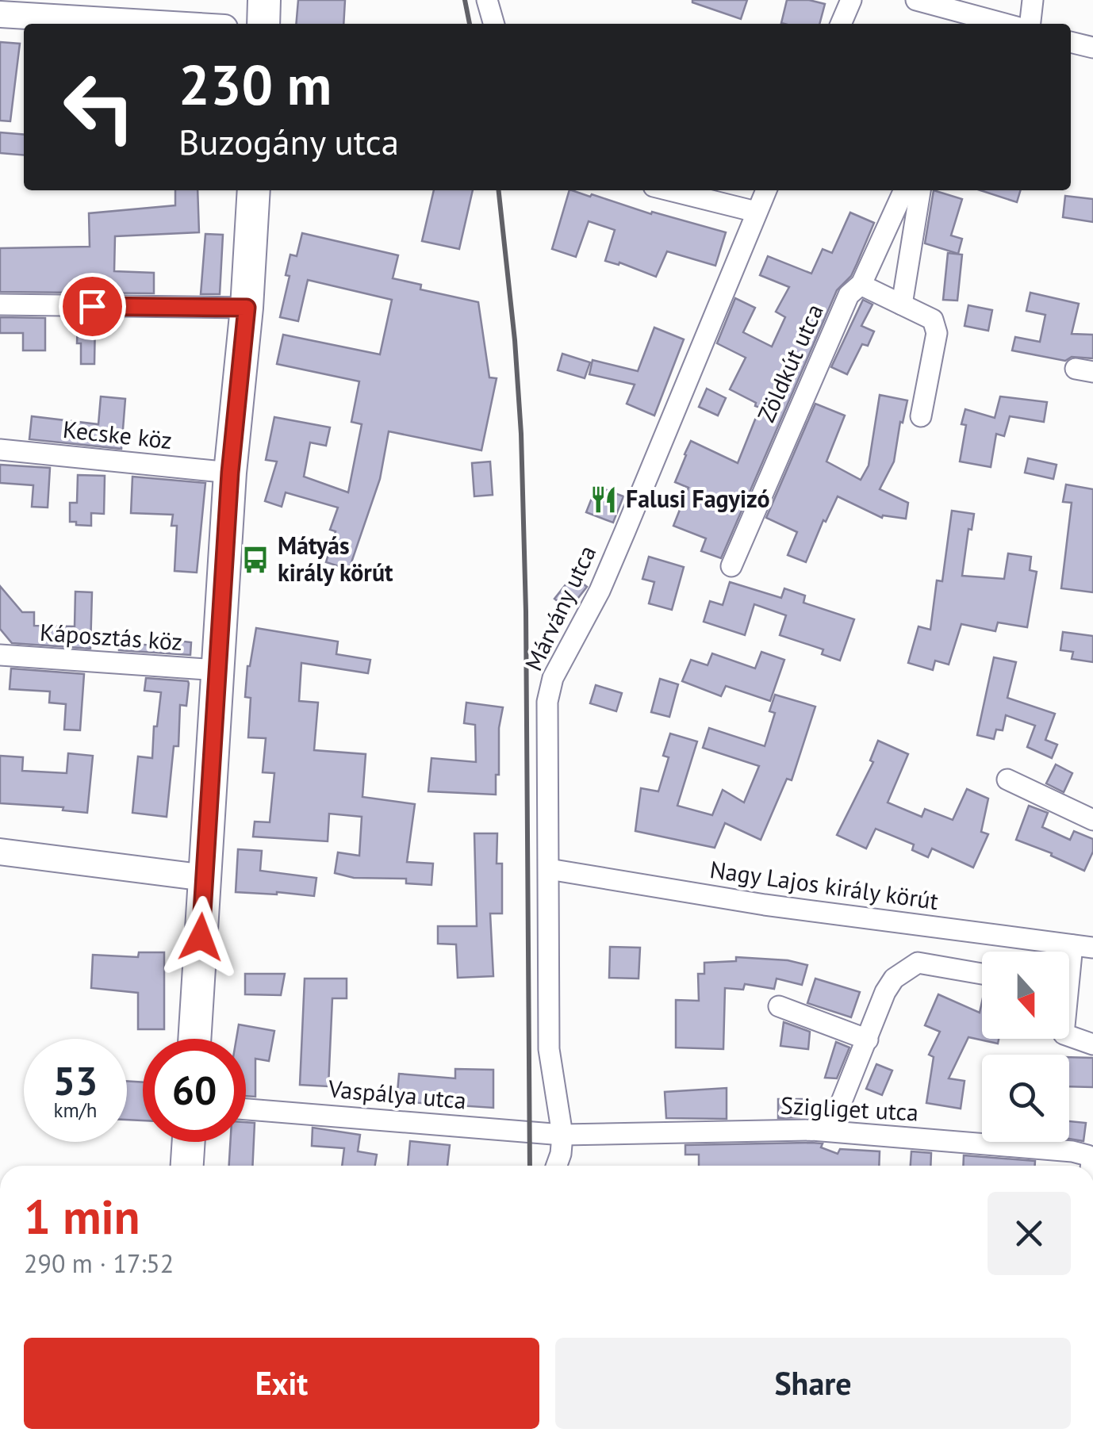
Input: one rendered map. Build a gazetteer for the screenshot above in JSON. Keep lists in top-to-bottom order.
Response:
{
  "streets": {
    "street": [
      "Zöldkút utca",
      "Kecske köz",
      "Márvány utca",
      "Káposztás köz",
      "Nagy Lajos király körút",
      "Vaspálya utca",
      "Szigliget utca"
    ]
  },
  "crossings": [
    ["Márvány utca", "Nagy Lajos király körút"],
    ["Márvány utca", "Vaspálya utca"],
    ["Márvány utca", "Szigliget utca"],
    ["Vaspálya utca", "Szigliget utca"]
  ],
  "places": {
    "restaurant": ["Falusi Fagyizó"],
    "bus stop": ["Mátyás király körút"]
  },
  "north": "bottom",
  "page": {
    "turn": ["230 m", "Buzogány utca"],
    "speed": "53 km/h",
    "limit": "60",
    "heading": ["1 min", "290 m · 17:52"],
    "buttons": ["Exit", "Share"]
  }
}
